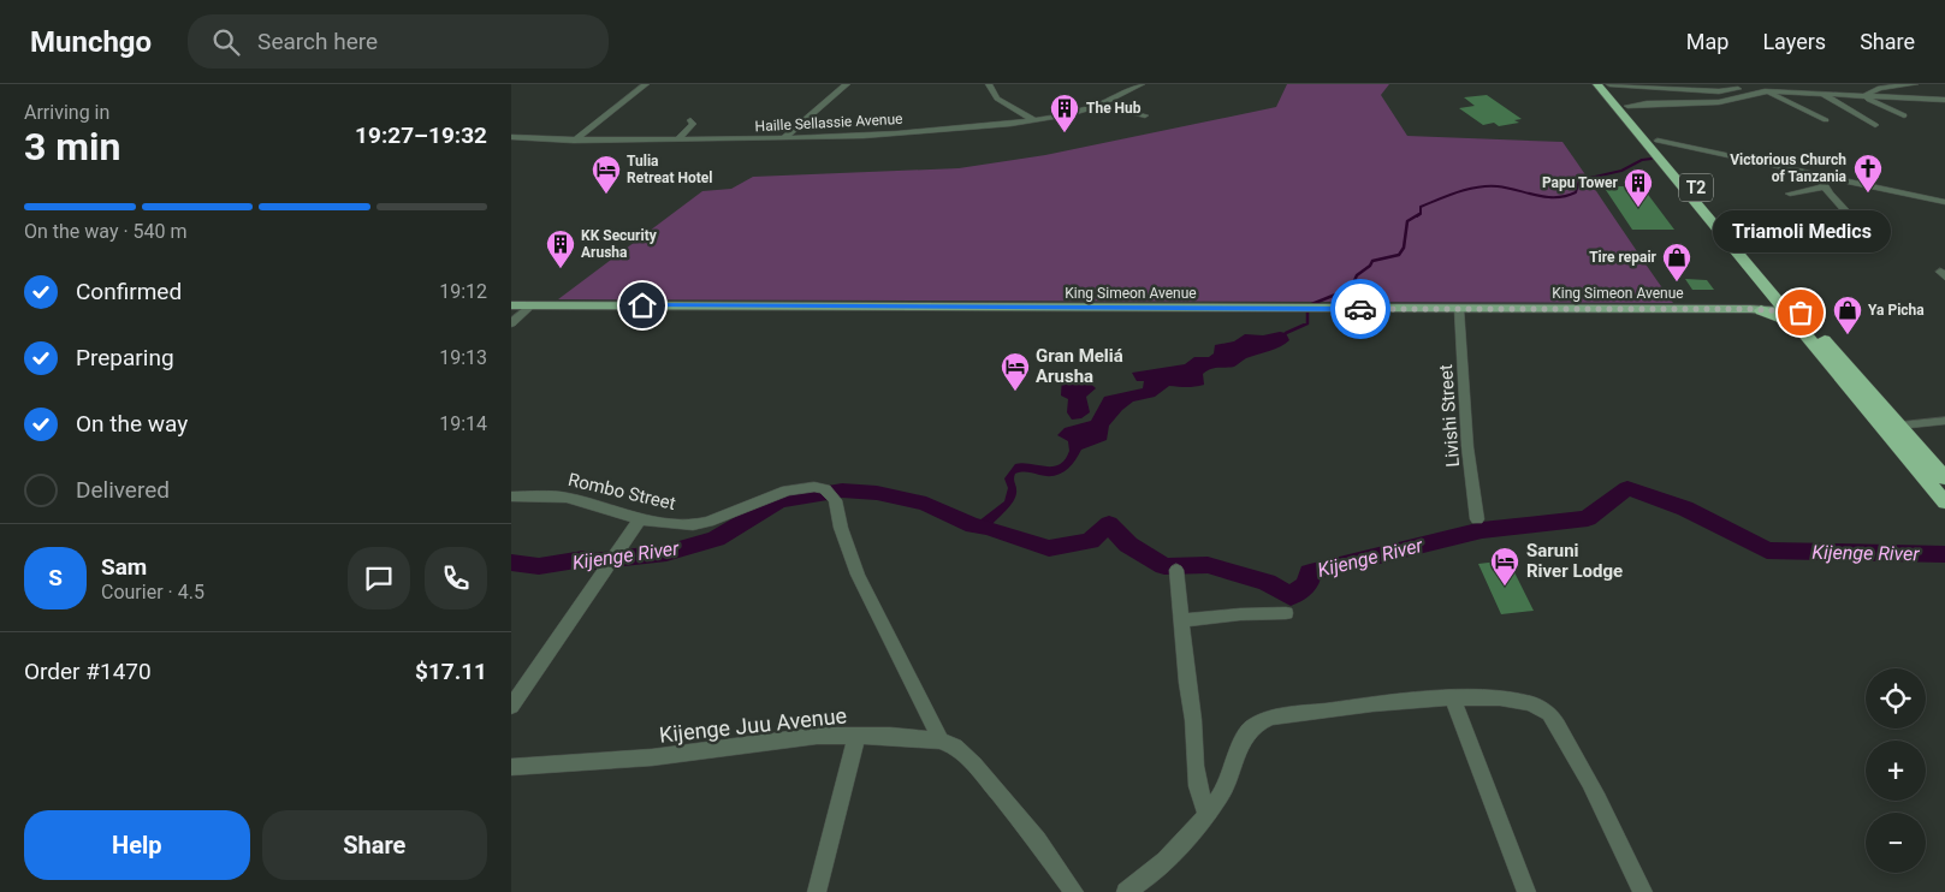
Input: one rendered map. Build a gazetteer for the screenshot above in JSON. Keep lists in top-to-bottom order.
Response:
{
  "streets": {
    "highway": ["T2"],
    "main road": ["King Simeon Avenue"],
    "street": [
      "Haille Sellassie Avenue",
      "Livishi Street",
      "Rombo Street",
      "Kijenge Juu Avenue"
    ]
  },
  "crossings": [
    ["T2", "King Simeon Avenue"],
    ["King Simeon Avenue", "Livishi Street"],
    ["Rombo Street", "Kijenge Juu Avenue"]
  ],
  "water": ["Kijenge River"],
  "places": {
    "building": ["The Hub", "Papu Tower", "KK Security Arusha"],
    "church": ["Victorious Church of Tanzania"],
    "hotel": ["Tulia Retreat Hotel", "Gran Meliá Arusha", "Saruni River Lodge"],
    "shop": ["Tire repair", "Ya Picha"],
    "other": ["Triamoli Medics"]
  },
  "page": {
    "header": "Munchgo",
    "search": "Search here",
    "nav": ["Map", "Layers", "Share"],
    "heading": ["3 min", "Arriving in", "19:27–19:32"],
    "panel": [
      "Sam",
      "Courier · 4.5",
      "Order #1470",
      "$17.11"
    ],
    "bar": "On the way · 540 m",
    "bubble": "Triamoli Medics",
    "list": [
      ["Confirmed", "19:12"],
      ["Preparing", "19:13"],
      ["On the way", "19:14"],
      "Delivered"
    ],
    "round": "S",
    "map_buttons": ["+", "−"],
    "buttons": ["Help", "Share"]
  }
}
